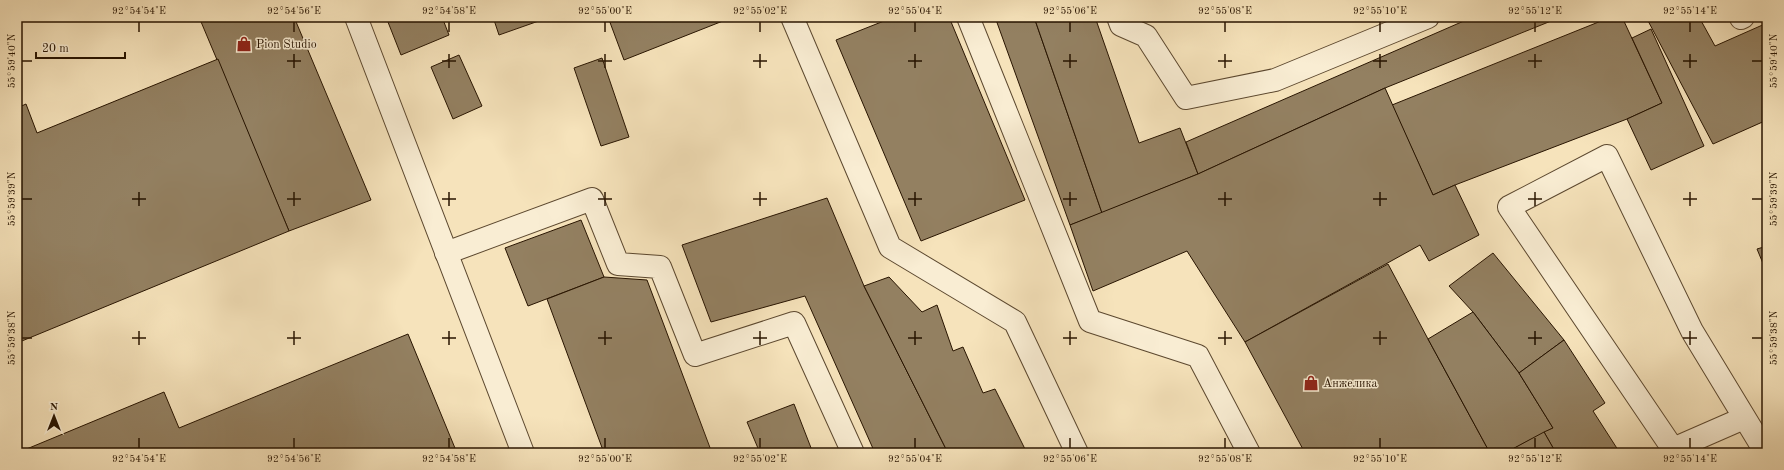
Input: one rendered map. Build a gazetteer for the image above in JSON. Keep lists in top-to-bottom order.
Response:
{
  "places": {
    "shop": ["Pion Studio", "Анжелика"]
  },
  "scale_bar": "20 m",
  "north": "top",
  "coordinates": [
    "92°54'54\"E",
    "92°54'56\"E",
    "92°54'58\"E",
    "92°55'00\"E",
    "92°55'02\"E",
    "92°55'04\"E",
    "92°55'06\"E",
    "92°55'08\"E",
    "92°55'10\"E",
    "92°55'12\"E",
    "92°55'14\"E",
    "55°59'40\"N",
    "55°59'39\"N",
    "55°59'38\"N"
  ]
}
